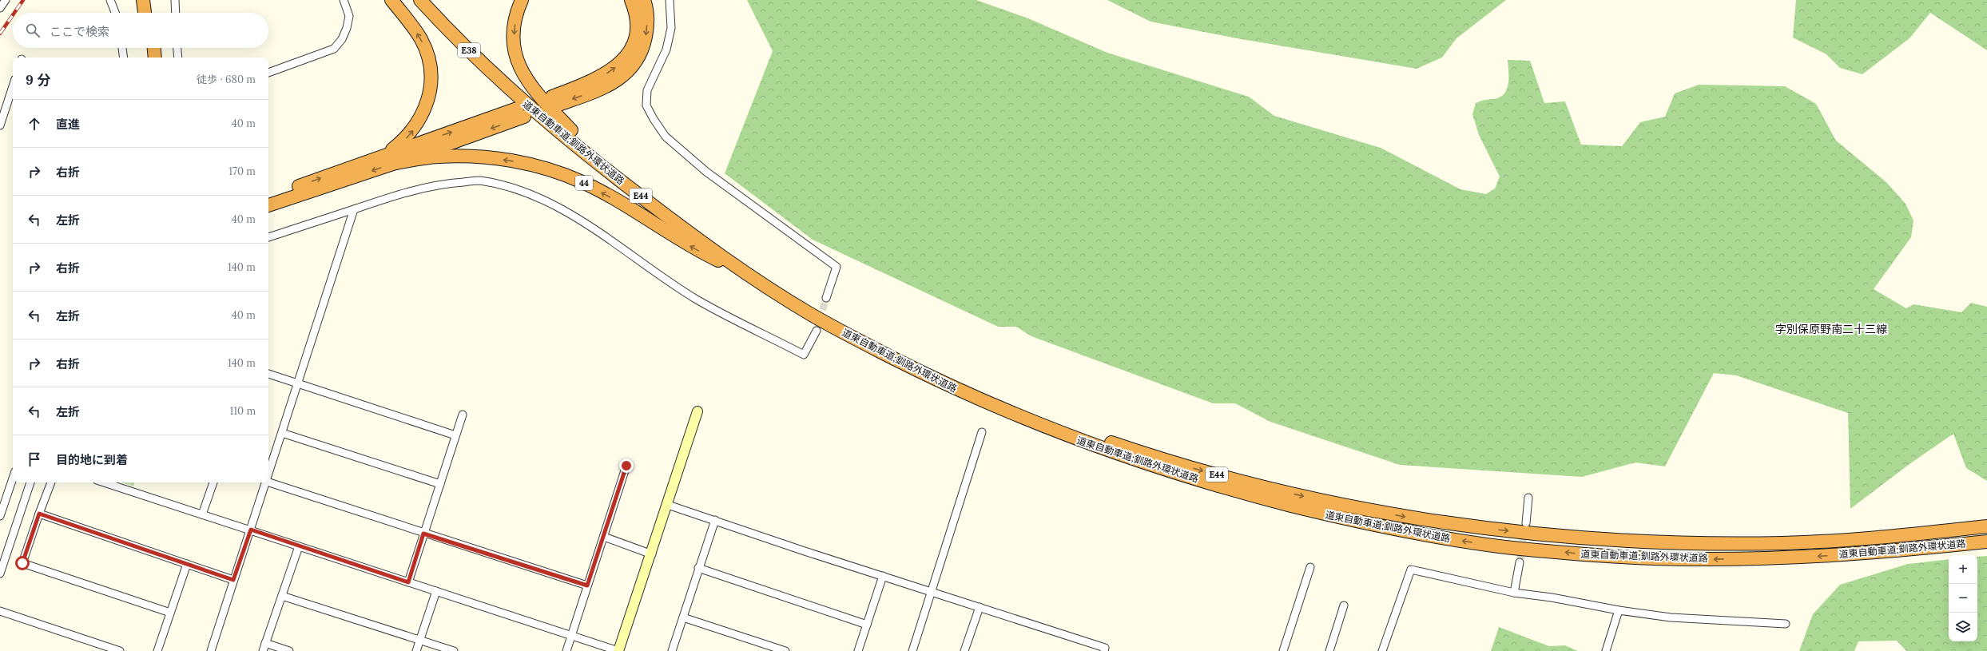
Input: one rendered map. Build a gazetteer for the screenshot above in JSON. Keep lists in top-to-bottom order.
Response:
{
  "streets": {
    "highway": [
      "E38",
      "道東自動車道;釧路外環状道路",
      "44",
      "E44"
    ]
  },
  "crossings": [
    ["道東自動車道;釧路外環状道路", "44"]
  ],
  "districts": ["字別保原野南二十三線"],
  "page": {
    "search": "ここで検索",
    "heading": ["9 分", "徒歩 · 680 m"],
    "list": [
      ["直進", "40 m"],
      ["右折", "170 m"],
      ["左折", "40 m"],
      ["右折", "140 m"],
      ["左折", "40 m"],
      ["右折", "140 m"],
      ["左折", "110 m"],
      "目的地に到着"
    ],
    "map_buttons": ["+", "−"]
  }
}
